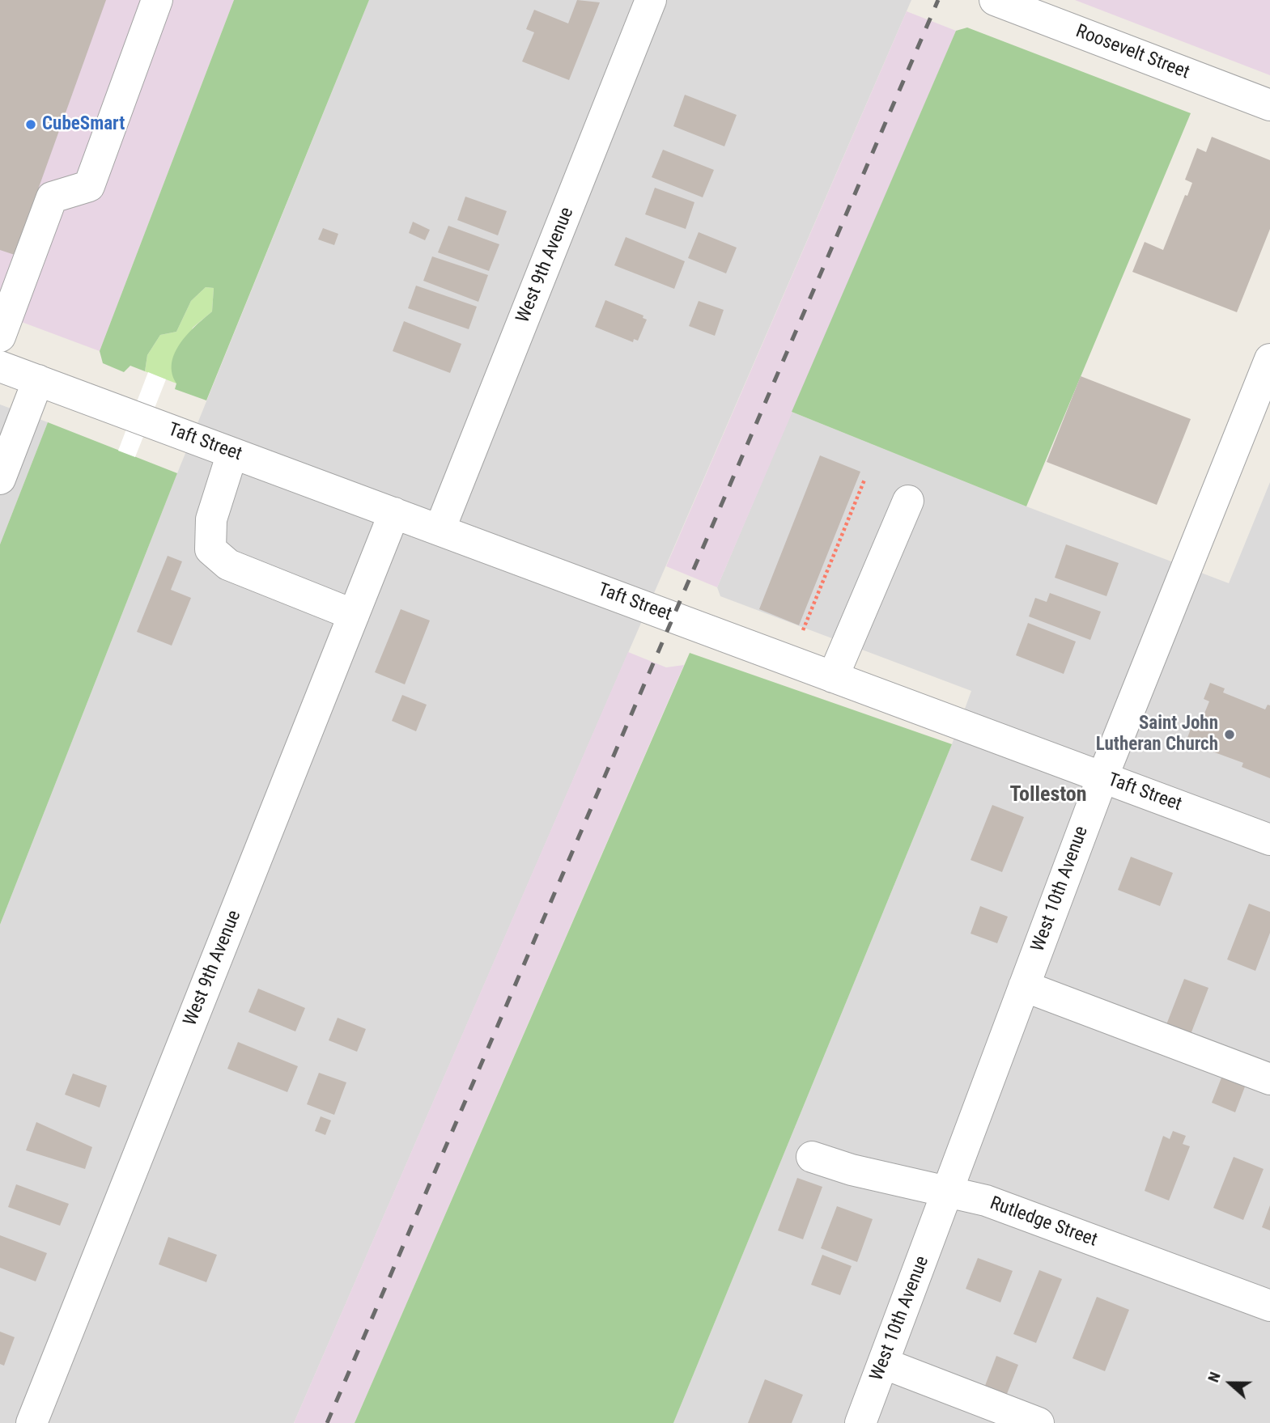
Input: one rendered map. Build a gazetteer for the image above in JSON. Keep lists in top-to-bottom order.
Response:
{
  "streets": {
    "street": [
      "Roosevelt Street",
      "West 9th Avenue",
      "Taft Street",
      "West 10th Avenue",
      "Rutledge Street"
    ]
  },
  "crossings": [
    ["West 9th Avenue", "Taft Street"],
    ["Taft Street", "West 10th Avenue"],
    ["West 10th Avenue", "Rutledge Street"]
  ],
  "districts": ["Tolleston"],
  "places": ["CubeSmart", "Saint John Lutheran Church"],
  "north": "left"
}
